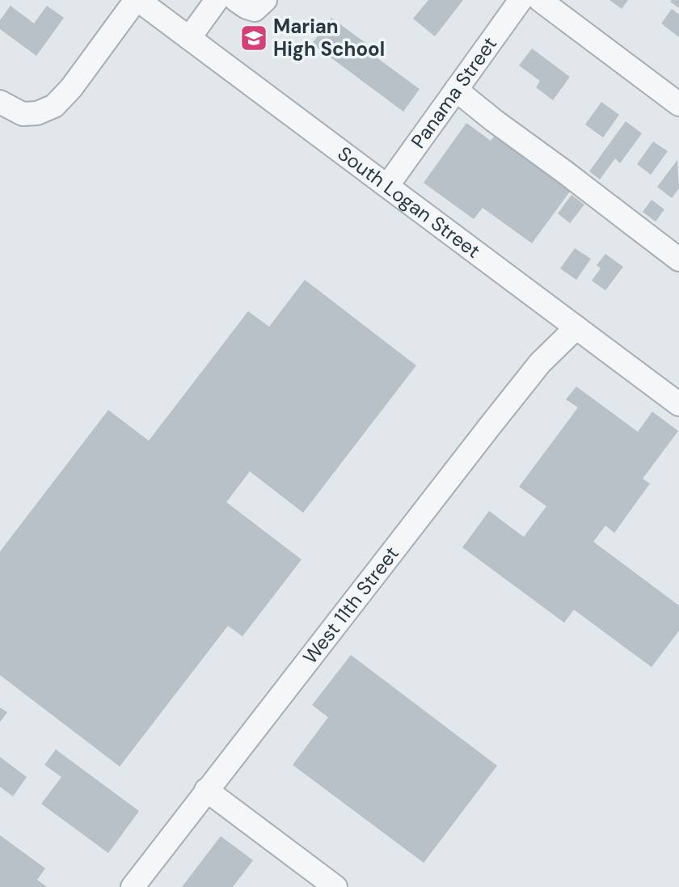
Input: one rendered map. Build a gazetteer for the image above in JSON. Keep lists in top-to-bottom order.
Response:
{
  "streets": {
    "street": ["Panama Street", "South Logan Street", "West 11th Street"]
  },
  "crossings": [
    ["Panama Street", "South Logan Street"],
    ["South Logan Street", "West 11th Street"]
  ],
  "places": {
    "school or university": ["Marian High School"]
  }
}
